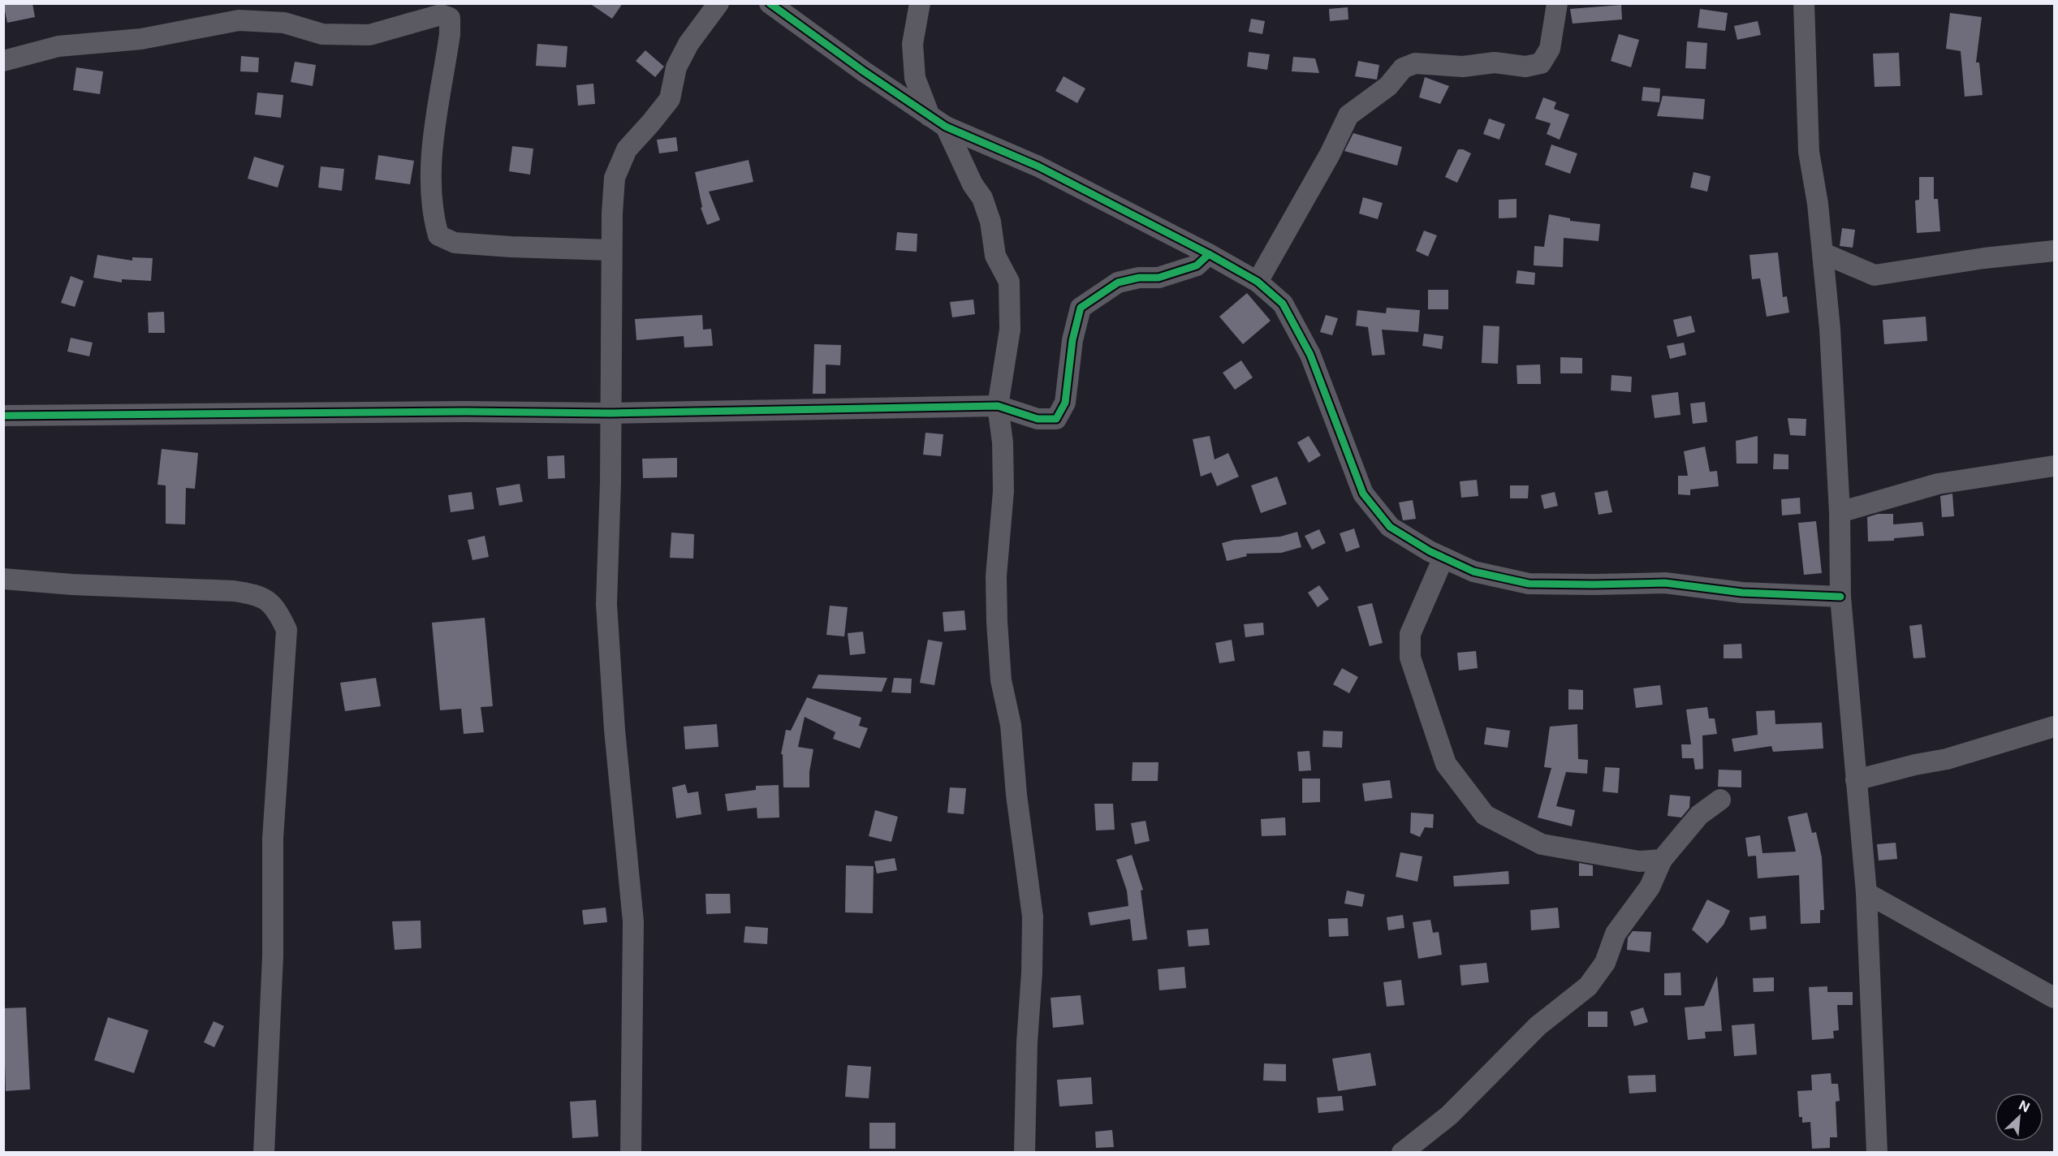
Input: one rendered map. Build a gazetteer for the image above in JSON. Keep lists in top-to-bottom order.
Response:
{
  "north": "top right"
}
